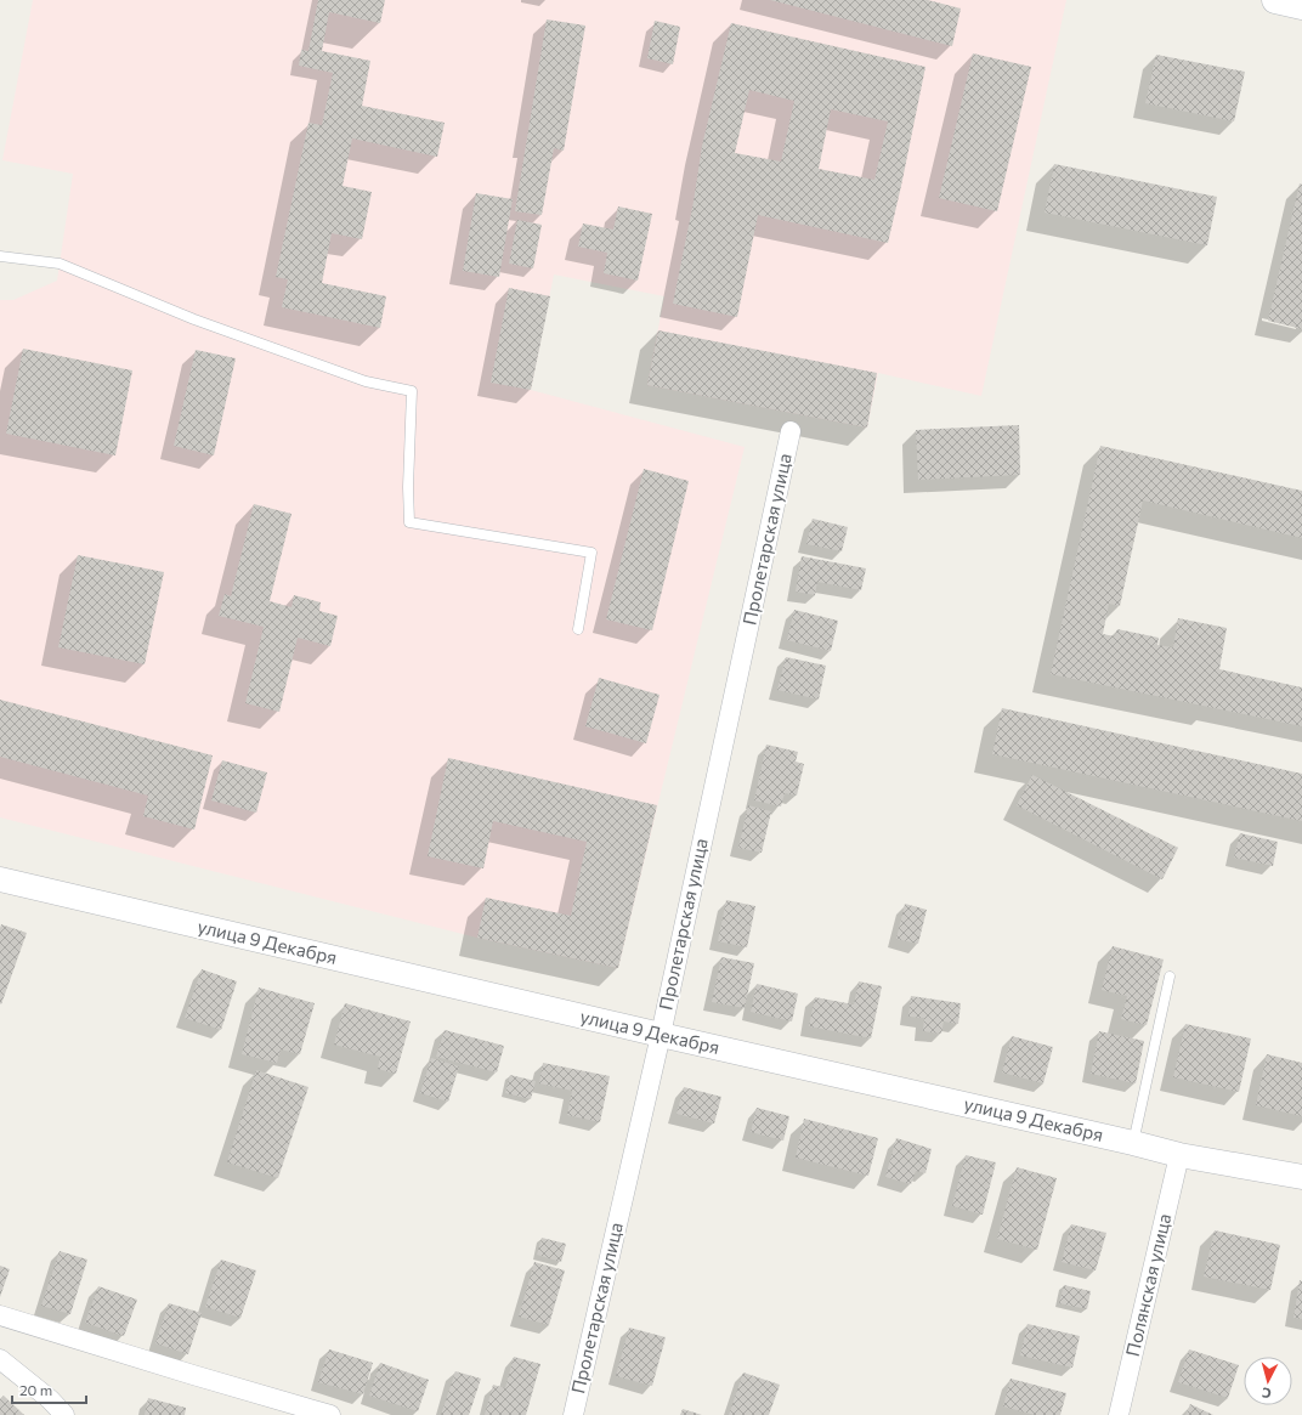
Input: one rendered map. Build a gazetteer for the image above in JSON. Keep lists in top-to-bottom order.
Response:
{
  "streets": {
    "street": ["Пролетарская улица", "улица 9 Декабря", "Полянская улица"]
  },
  "crossings": [
    ["Пролетарская улица", "улица 9 Декабря"],
    ["улица 9 Декабря", "Полянская улица"]
  ],
  "scale_bar": "20 m",
  "north": "bottom"
}
